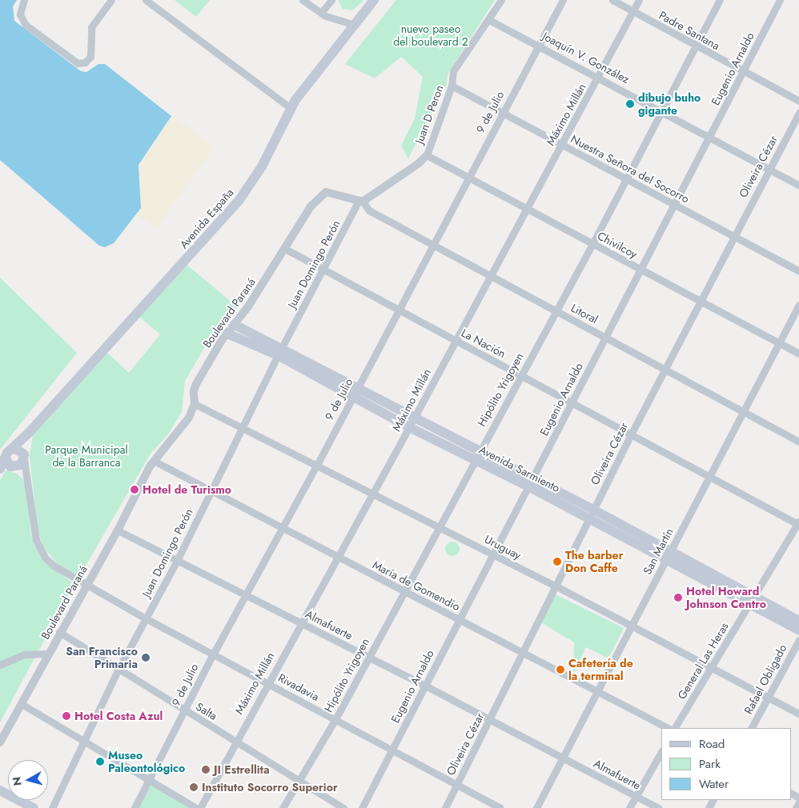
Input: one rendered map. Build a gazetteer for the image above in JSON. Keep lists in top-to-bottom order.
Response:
{
  "streets": {
    "main road": ["Avenida España", "Avenida Sarmiento"],
    "street": [
      "Padre Santana",
      "Joaquín V. González",
      "Eugenio Arnaldo",
      "9 de Julio",
      "Juan D Peron",
      "Máximo Millán",
      "Oliveira Cézar",
      "Nuestra Señora del Socorro",
      "Chivilcoy",
      "Juan Domingo Perón",
      "Boulevard Paraná",
      "Litoral",
      "La Nación",
      "Hipólito Yrigoyen",
      "Uruguay",
      "San Martín",
      "María de Gomendio",
      "Almafuerte",
      "General Las Heras",
      "Rafael Obligado",
      "Rivadavia",
      "Salta"
    ]
  },
  "crossings": [
    ["Padre Santana", "Eugenio Arnaldo"],
    ["Padre Santana", "Máximo Millán"],
    ["Padre Santana", "Hipólito Yrigoyen"],
    ["Joaquín V. González", "Eugenio Arnaldo"],
    ["Joaquín V. González", "9 de Julio"],
    ["Joaquín V. González", "Juan D Peron"],
    ["Joaquín V. González", "Máximo Millán"],
    ["Joaquín V. González", "Oliveira Cézar"],
    ["Joaquín V. González", "Hipólito Yrigoyen"],
    ["Eugenio Arnaldo", "Nuestra Señora del Socorro"],
    ["Eugenio Arnaldo", "Chivilcoy"],
    ["Eugenio Arnaldo", "Litoral"],
    ["Eugenio Arnaldo", "La Nación"],
    ["Eugenio Arnaldo", "Avenida Sarmiento"],
    ["Eugenio Arnaldo", "Uruguay"],
    ["Eugenio Arnaldo", "María de Gomendio"],
    ["Eugenio Arnaldo", "Almafuerte"],
    ["Eugenio Arnaldo", "Rivadavia"],
    ["9 de Julio", "Nuestra Señora del Socorro"],
    ["9 de Julio", "Chivilcoy"],
    ["9 de Julio", "Litoral"],
    ["9 de Julio", "La Nación"],
    ["9 de Julio", "Avenida Sarmiento"],
    ["9 de Julio", "Uruguay"],
    ["9 de Julio", "María de Gomendio"],
    ["9 de Julio", "Almafuerte"],
    ["9 de Julio", "Rivadavia"],
    ["9 de Julio", "Salta"],
    ["Juan D Peron", "Nuestra Señora del Socorro"],
    ["Juan D Peron", "Chivilcoy"],
    ["Máximo Millán", "Nuestra Señora del Socorro"],
    ["Máximo Millán", "Chivilcoy"],
    ["Máximo Millán", "Litoral"],
    ["Máximo Millán", "La Nación"],
    ["Máximo Millán", "Avenida Sarmiento"],
    ["Máximo Millán", "Uruguay"],
    ["Máximo Millán", "María de Gomendio"],
    ["Máximo Millán", "Almafuerte"],
    ["Máximo Millán", "Rivadavia"],
    ["Máximo Millán", "Salta"],
    ["Oliveira Cézar", "Nuestra Señora del Socorro"],
    ["Oliveira Cézar", "Chivilcoy"],
    ["Oliveira Cézar", "Litoral"],
    ["Oliveira Cézar", "La Nación"],
    ["Oliveira Cézar", "Avenida Sarmiento"],
    ["Oliveira Cézar", "Uruguay"],
    ["Oliveira Cézar", "María de Gomendio"],
    ["Oliveira Cézar", "Almafuerte"],
    ["Oliveira Cézar", "Rivadavia"],
    ["Nuestra Señora del Socorro", "Hipólito Yrigoyen"],
    ["Chivilcoy", "Hipólito Yrigoyen"],
    ["Chivilcoy", "San Martín"],
    ["Juan Domingo Perón", "Boulevard Paraná"],
    ["Juan Domingo Perón", "Litoral"],
    ["Juan Domingo Perón", "La Nación"],
    ["Juan Domingo Perón", "Avenida Sarmiento"],
    ["Juan Domingo Perón", "Uruguay"],
    ["Juan Domingo Perón", "María de Gomendio"],
    ["Juan Domingo Perón", "Almafuerte"],
    ["Juan Domingo Perón", "Rivadavia"],
    ["Juan Domingo Perón", "Salta"],
    ["Boulevard Paraná", "Litoral"],
    ["Boulevard Paraná", "La Nación"],
    ["Boulevard Paraná", "Avenida Sarmiento"],
    ["Boulevard Paraná", "Uruguay"],
    ["Boulevard Paraná", "María de Gomendio"],
    ["Boulevard Paraná", "Almafuerte"],
    ["Boulevard Paraná", "Rivadavia"],
    ["Boulevard Paraná", "Salta"],
    ["Litoral", "Hipólito Yrigoyen"],
    ["Litoral", "San Martín"],
    ["La Nación", "Hipólito Yrigoyen"],
    ["La Nación", "San Martín"],
    ["La Nación", "General Las Heras"],
    ["Hipólito Yrigoyen", "Avenida Sarmiento"],
    ["Hipólito Yrigoyen", "Uruguay"],
    ["Hipólito Yrigoyen", "María de Gomendio"],
    ["Hipólito Yrigoyen", "Almafuerte"],
    ["Hipólito Yrigoyen", "Rivadavia"],
    ["Hipólito Yrigoyen", "Salta"],
    ["Avenida Sarmiento", "San Martín"],
    ["Avenida Sarmiento", "General Las Heras"],
    ["Uruguay", "San Martín"],
    ["Uruguay", "General Las Heras"],
    ["Uruguay", "Rafael Obligado"],
    ["San Martín", "María de Gomendio"],
    ["San Martín", "Almafuerte"]
  ],
  "parks": ["nuevo paseo del boulevard 2", "Parque Municipal de la Barranca"],
  "places": [
    "dibujo buho gigante",
    "Hotel de Turismo",
    "The barber Don Caffe",
    "Hotel Howard Johnson Centro",
    "San Francisco Primaria",
    "Cafetería de la terminal",
    "Hotel Costa Azul",
    "Museo Paleontológico",
    "JI Estrellita",
    "Instituto Socorro Superior"
  ],
  "legend": ["Road", "Park", "Water"],
  "north": "left"
}
